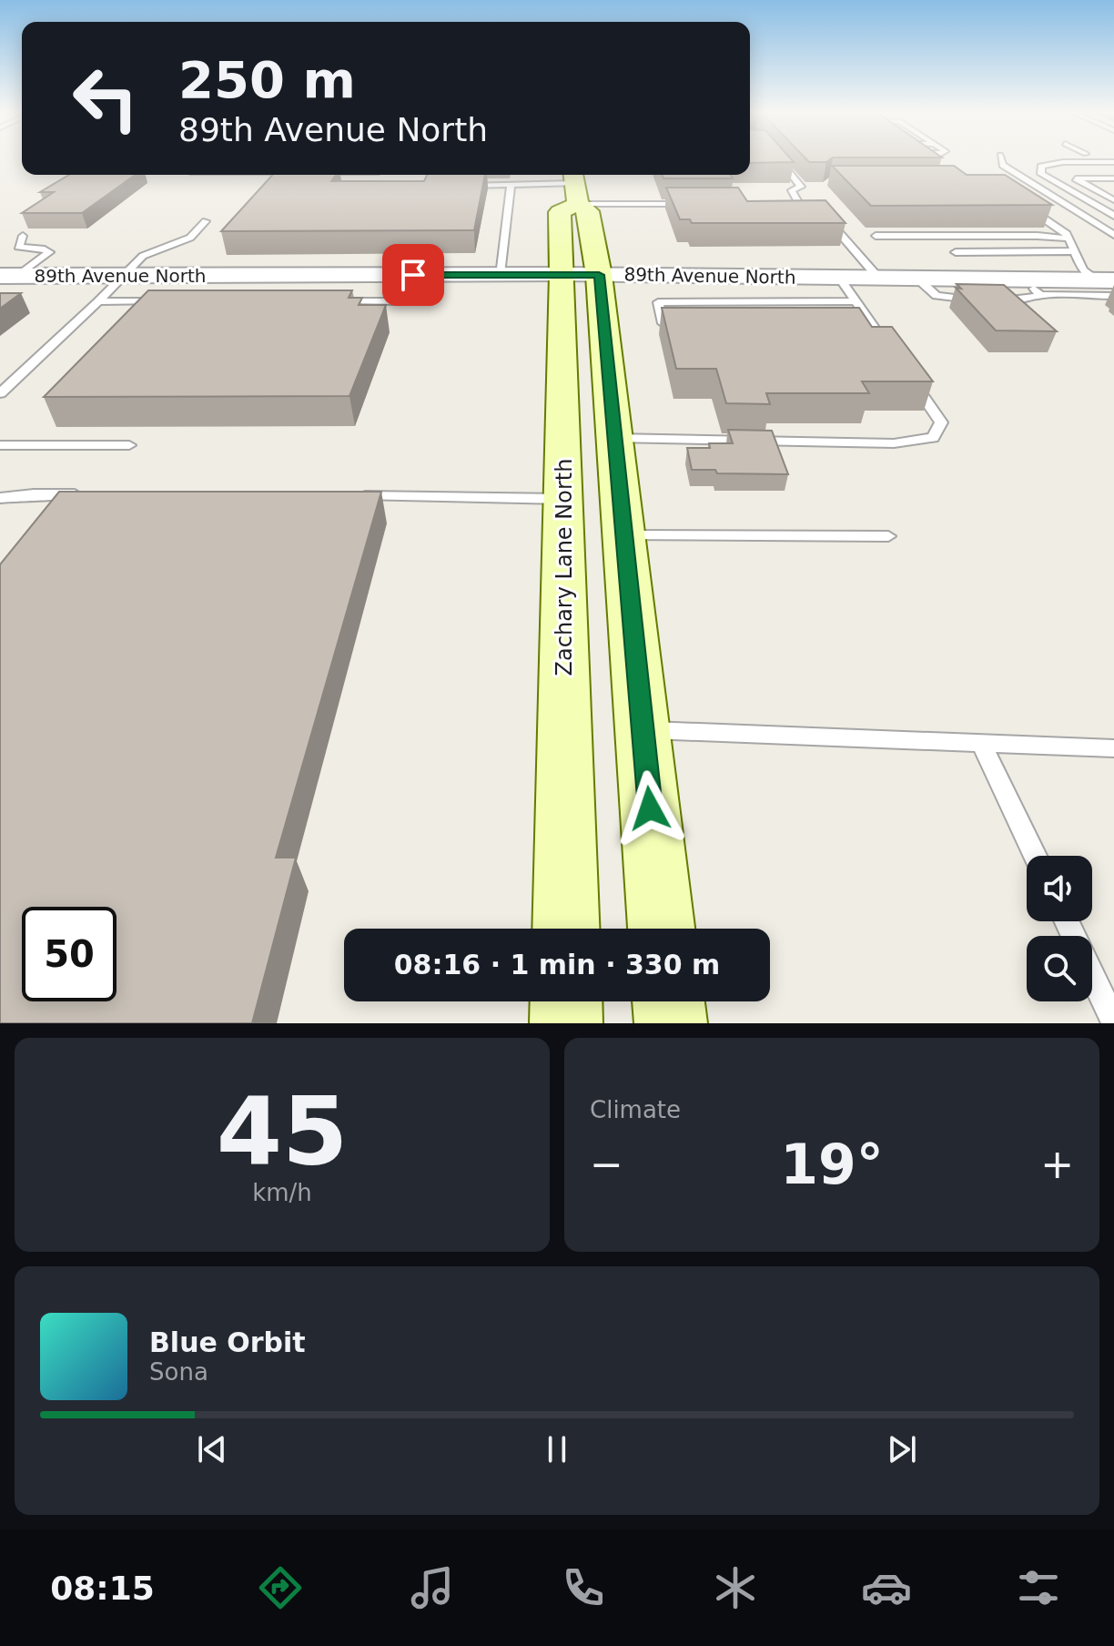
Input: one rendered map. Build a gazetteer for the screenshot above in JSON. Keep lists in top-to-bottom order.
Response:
{
  "streets": {
    "main road": ["Zachary Lane North"],
    "street": ["89th Avenue North"]
  },
  "crossings": [
    ["89th Avenue North", "Zachary Lane North"]
  ],
  "page": {
    "turn": ["250 m", "89th Avenue North"],
    "limit": "50",
    "trip": "08:16 · 1 min · 330 m",
    "tile": [
      ["45", "km/h"],
      "Climate"
    ],
    "heat": ["−", "19°", "+"],
    "song": ["Blue Orbit", "Sona"],
    "tabs": "08:15"
  }
}
